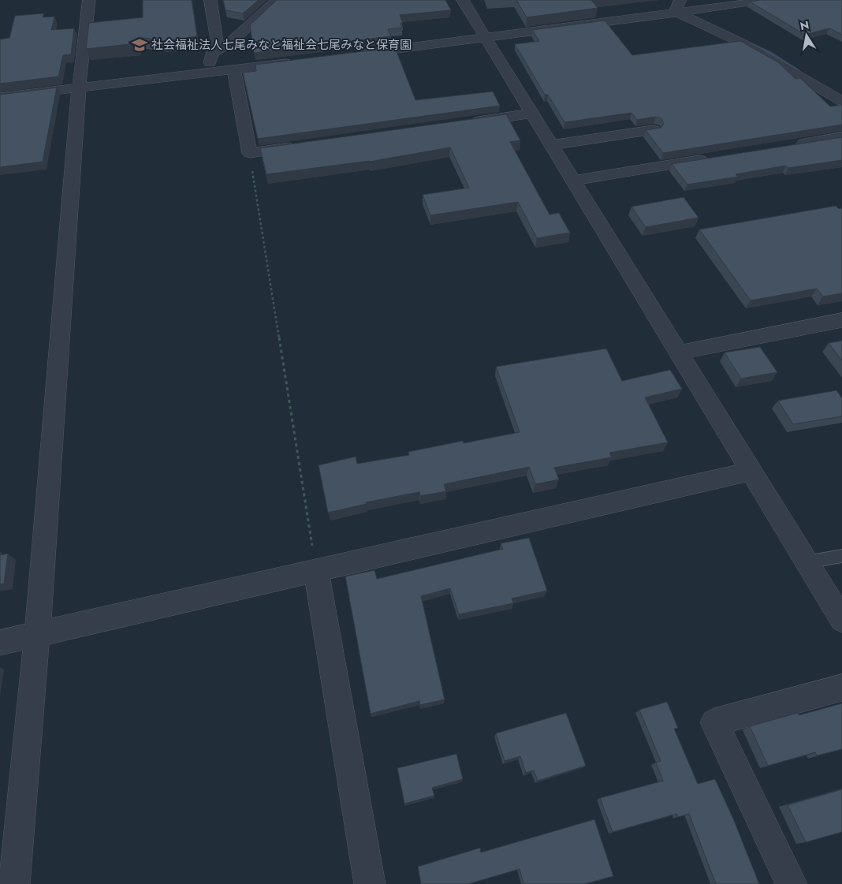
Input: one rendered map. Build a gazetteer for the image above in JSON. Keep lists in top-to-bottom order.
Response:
{
  "places": {
    "school or university": ["社会福祉法人七尾みなと福祉会七尾みなと保育園"]
  },
  "north": "top"
}
